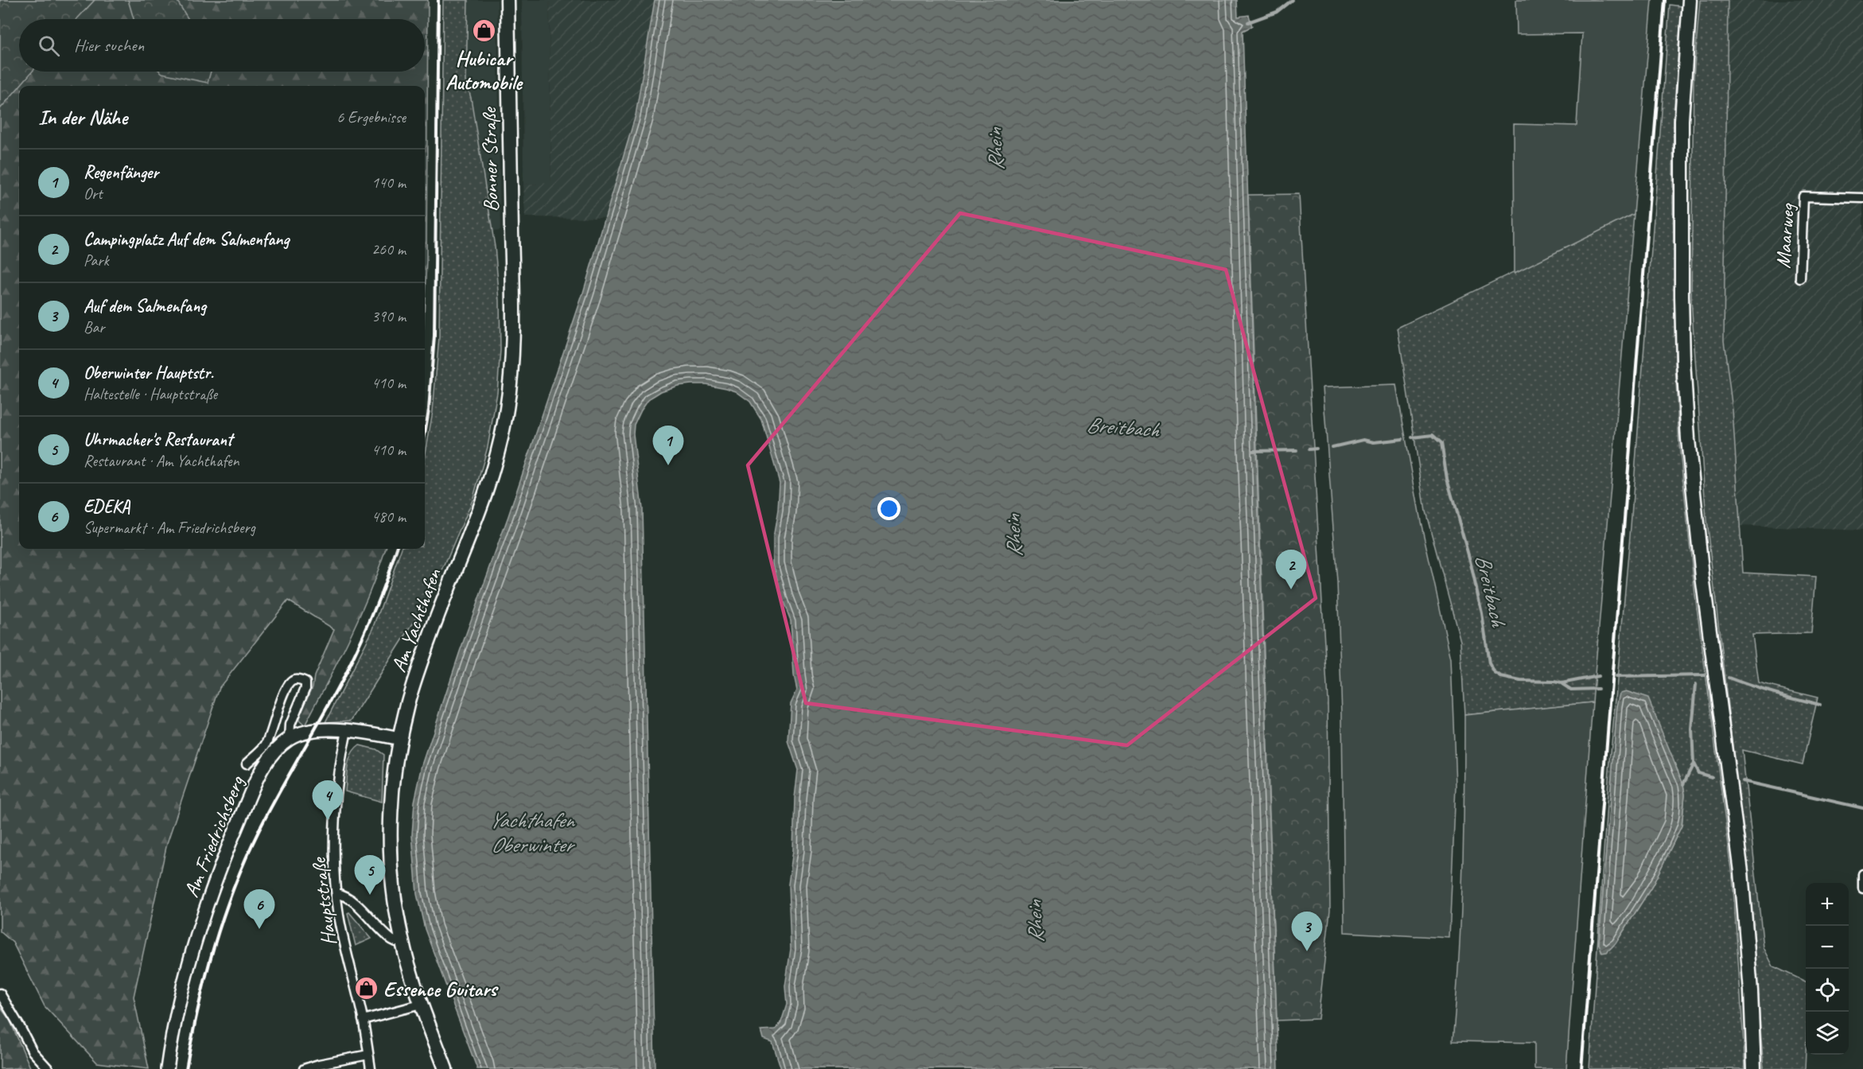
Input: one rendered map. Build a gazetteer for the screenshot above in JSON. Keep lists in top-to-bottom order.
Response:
{
  "streets": {
    "main road": ["Bonner Straße", "Am Yachthafen"],
    "street": ["Maarweg", "Am Friedrichsberg", "Hauptstraße"]
  },
  "crossings": [
    ["Bonner Straße", "Am Yachthafen"],
    ["Am Yachthafen", "Am Friedrichsberg"],
    ["Am Friedrichsberg", "Hauptstraße"]
  ],
  "water": ["Rhein", "Breitbach", "Yachthafen Oberwinter"],
  "places": {
    "shop": ["Hubicar Automobile", "Essence Guitars"]
  },
  "page": {
    "search": "Hier suchen",
    "heading": ["In der Nähe", "6 Ergebnisse"],
    "list": [
      {
        "mark": "1",
        "name": "Regenfänger",
        "note": "Ort",
        "value": "140 m"
      },
      {
        "mark": "2",
        "name": "Campingplatz Auf dem Salmenfang",
        "note": "Park",
        "value": "260 m"
      },
      {
        "mark": "3",
        "name": "Auf dem Salmenfang",
        "note": "Bar",
        "value": "390 m"
      },
      {
        "mark": "4",
        "name": "Oberwinter Hauptstr.",
        "note": "Haltestelle · Hauptstraße",
        "value": "410 m"
      },
      {
        "mark": "5",
        "name": "Uhrmacher's Restaurant",
        "note": "Restaurant · Am Yachthafen",
        "value": "410 m"
      },
      {
        "mark": "6",
        "name": "EDEKA",
        "note": "Supermarkt · Am Friedrichsberg",
        "value": "480 m"
      }
    ],
    "pins": [
      "1",
      "2",
      "4",
      "5",
      "6",
      "3"
    ],
    "map_buttons": ["+", "−"]
  }
}
